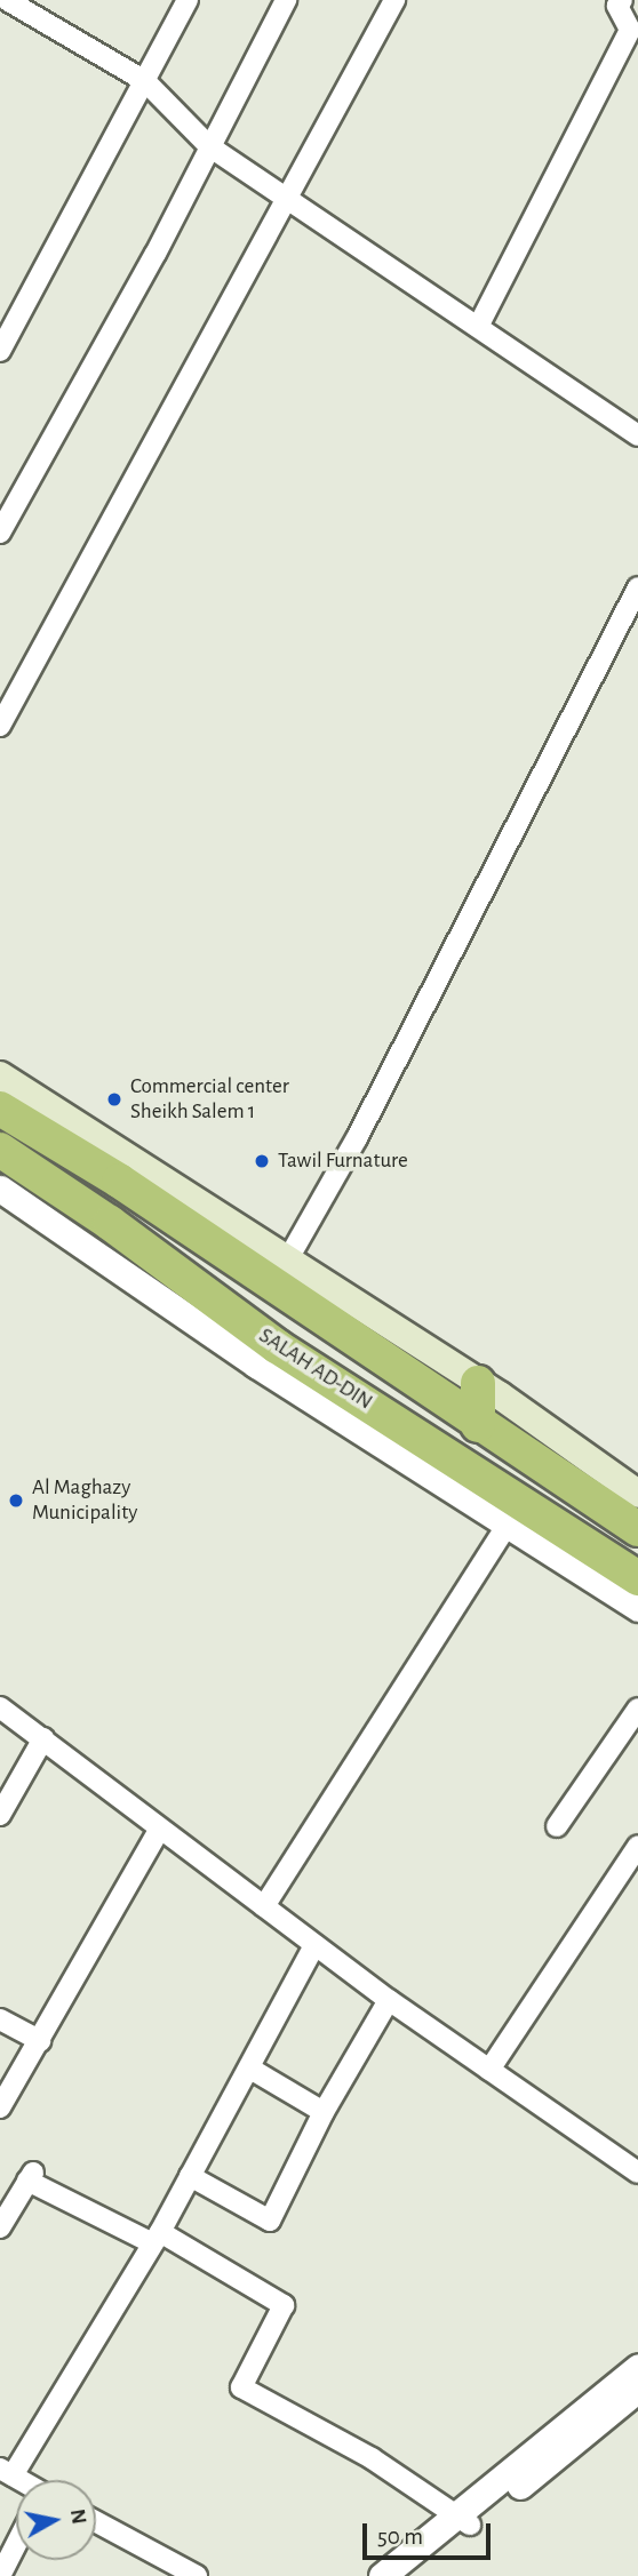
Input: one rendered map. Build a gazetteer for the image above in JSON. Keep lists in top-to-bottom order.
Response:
{
  "streets": {
    "highway": ["SALAH AD-DIN"]
  },
  "places": ["Commercial center Sheikh Salem 1", "Tawil Furnature", "Al Maghazy Municipality"],
  "scale_bar": "50 m",
  "north": "right"
}
